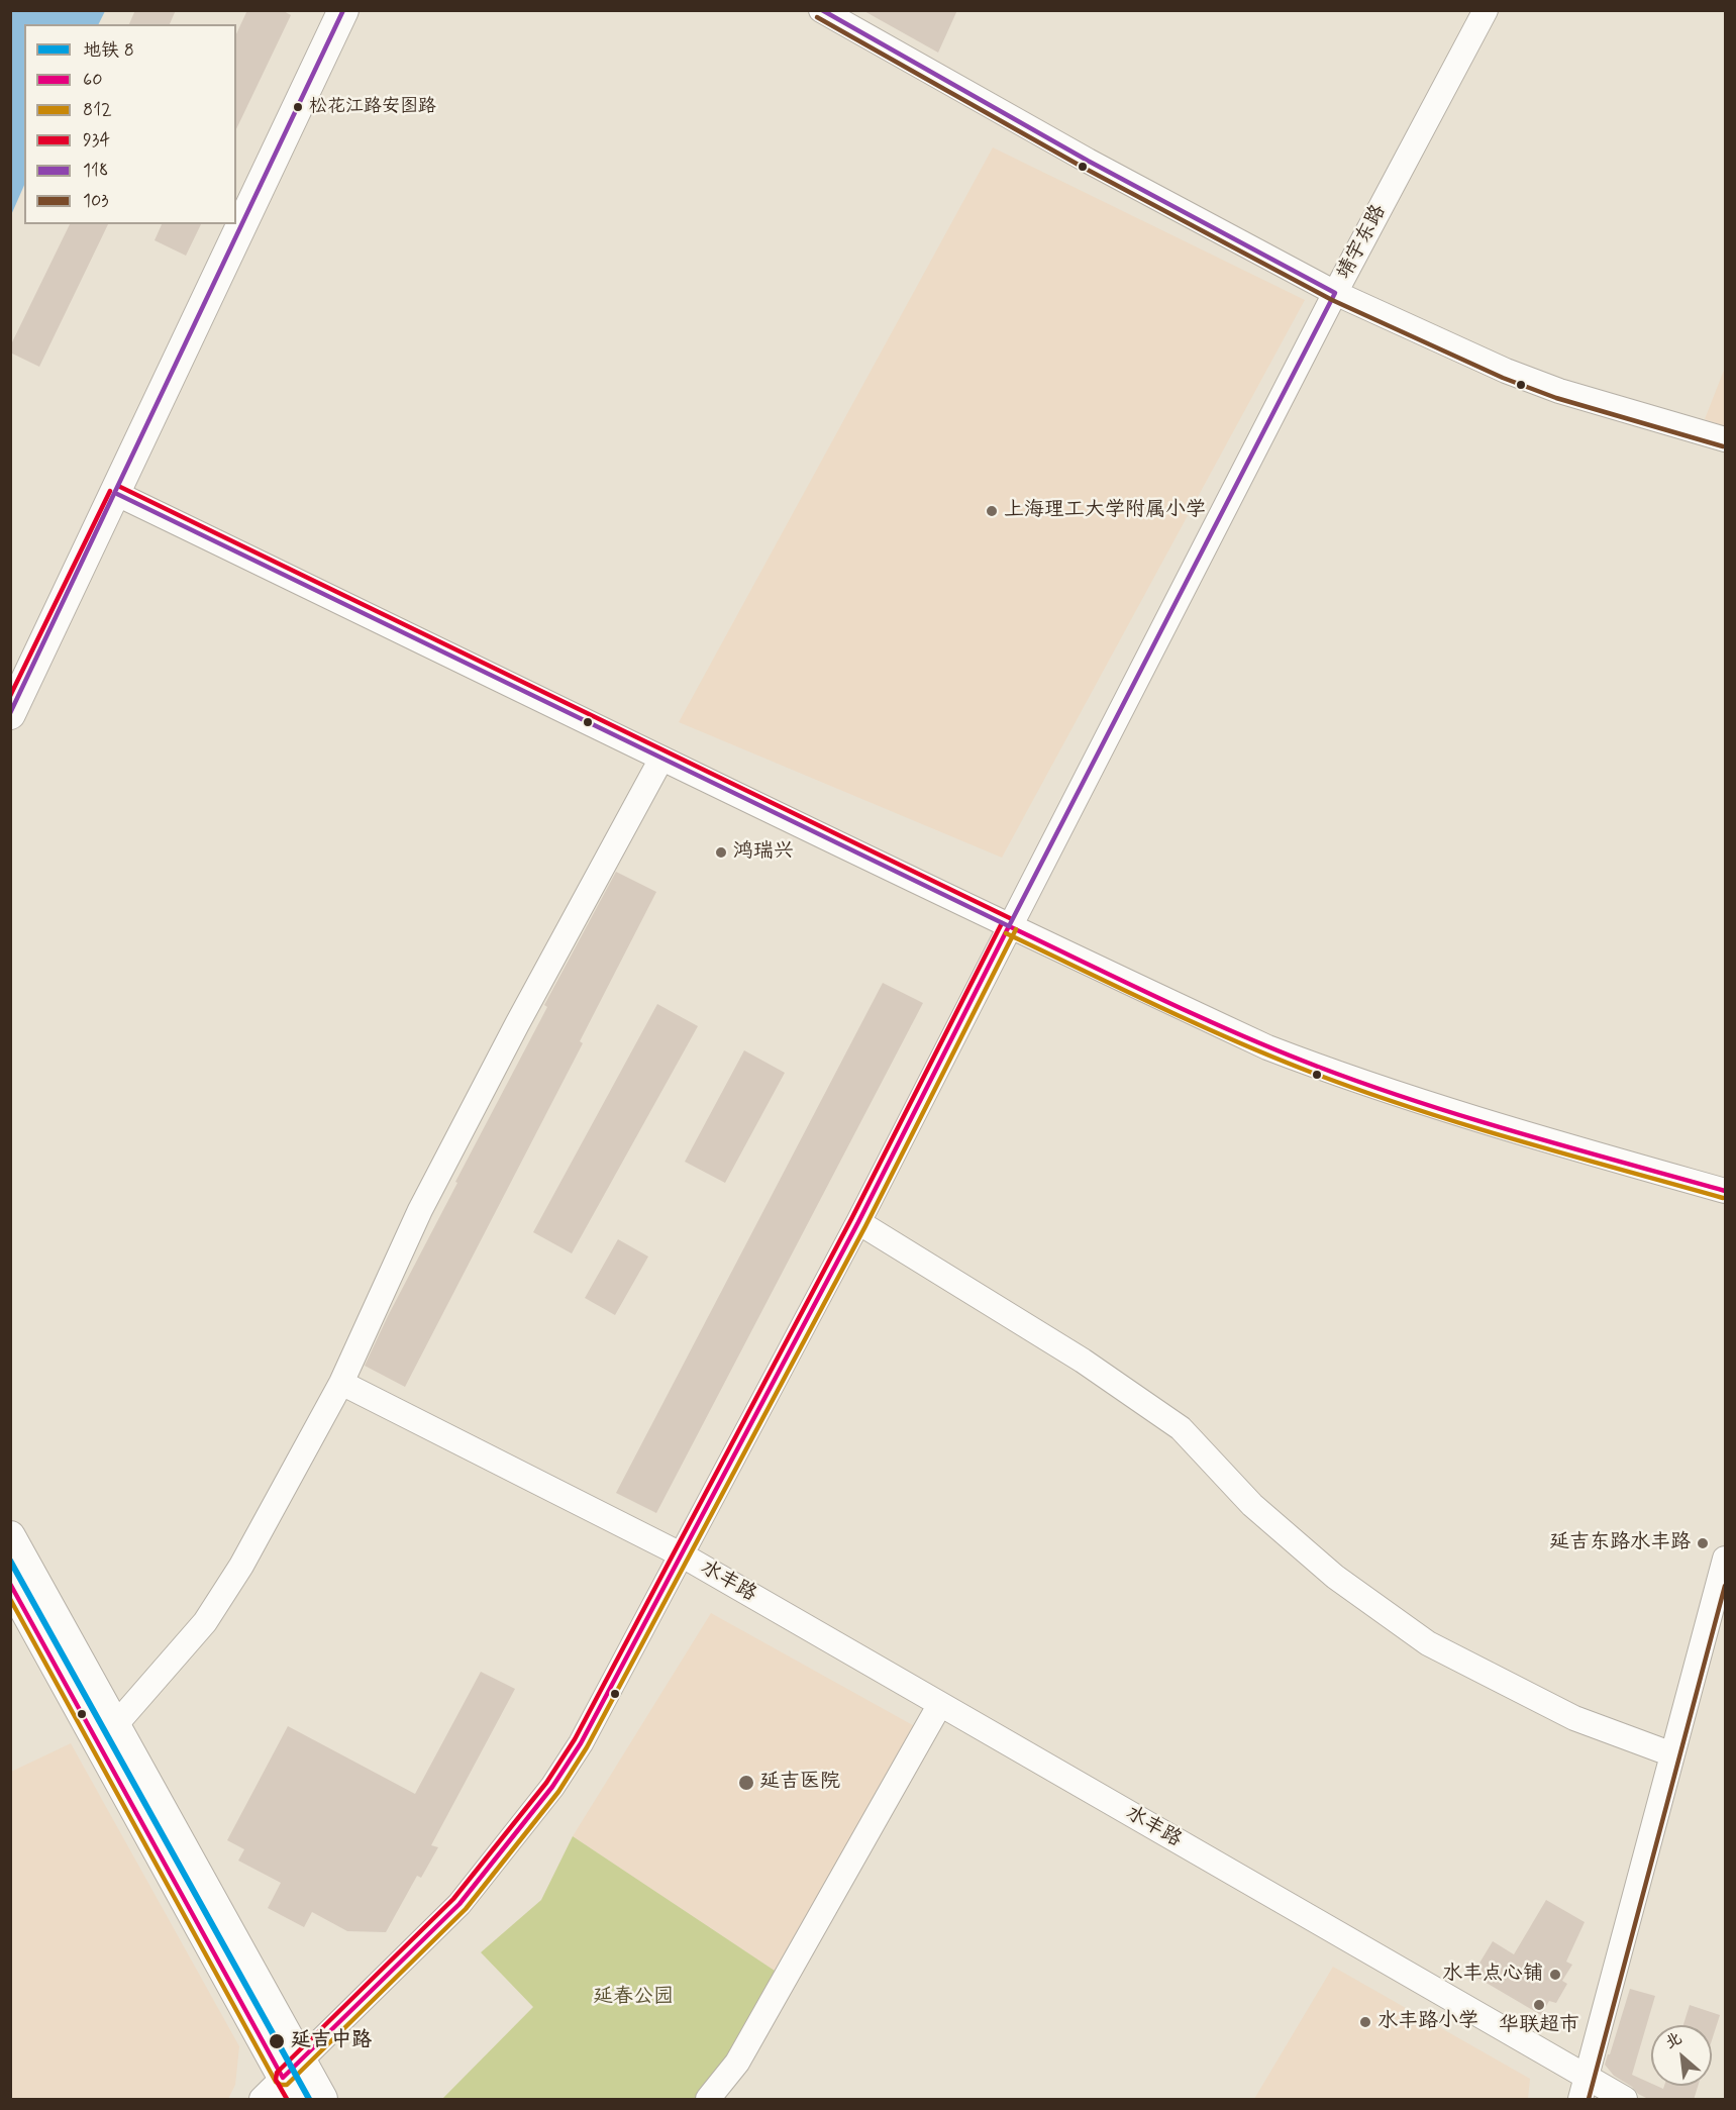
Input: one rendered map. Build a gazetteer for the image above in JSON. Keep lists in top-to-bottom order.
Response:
{
  "streets": {
    "street": ["靖宇东路", "水丰路"]
  },
  "crossings": [
    ["靖宇东路", "水丰路"]
  ],
  "parks": ["延春公园"],
  "places": [
    "松花江路安图路",
    "上海理工大学附属小学",
    "鸿瑞兴",
    "延吉东路水丰路",
    "延吉医院",
    "水丰点心铺",
    "华联超市",
    "水丰路小学",
    "延吉中路"
  ],
  "lines": [
    "transit line 118",
    "transit line 103",
    "transit line 934",
    "transit line 60",
    "transit line 812",
    "metro line 8"
  ],
  "legend": [
    "地铁 8",
    "60",
    "812",
    "934",
    "118",
    "103"
  ],
  "north": "top left"
}
